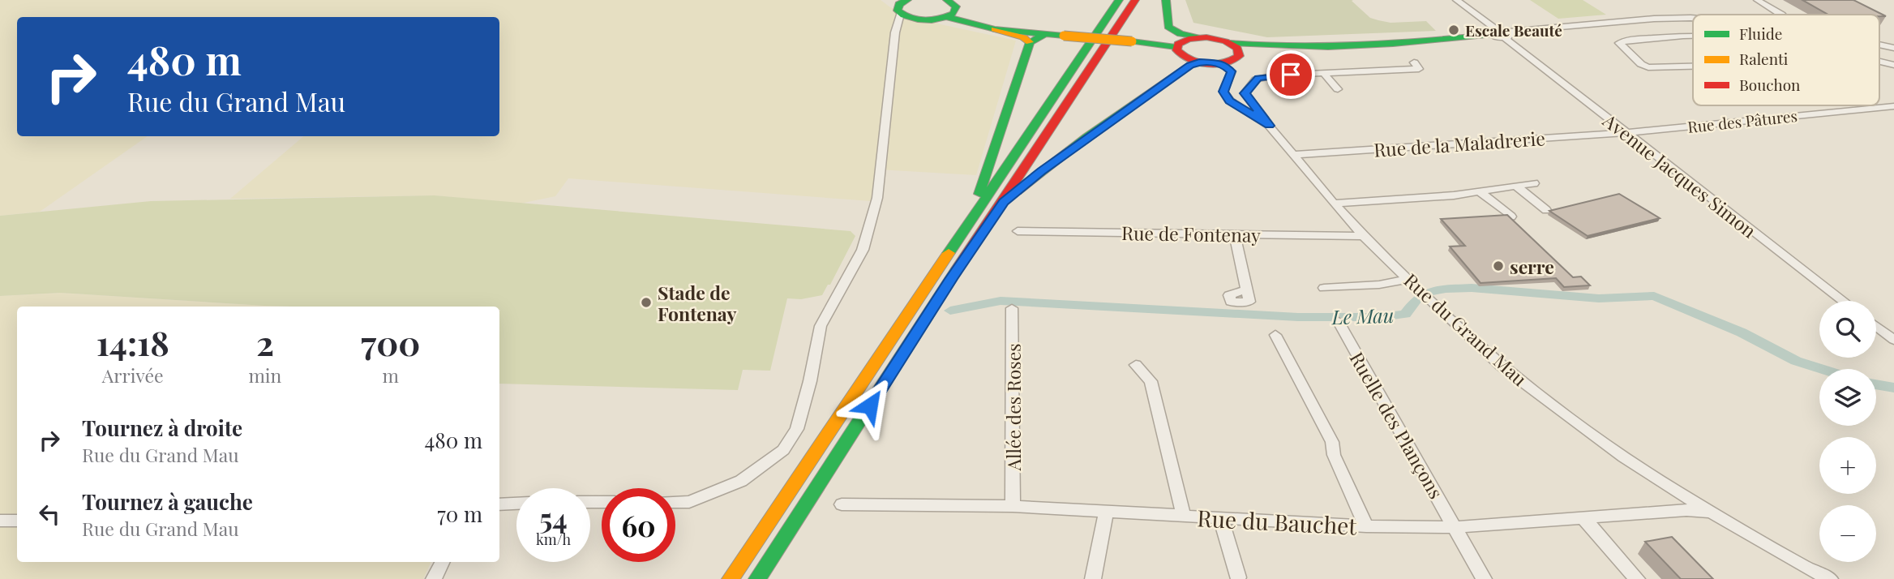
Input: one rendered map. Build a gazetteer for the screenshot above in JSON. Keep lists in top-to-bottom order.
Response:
{
  "streets": {
    "street": [
      "Rue des Pâtures",
      "Rue de la Maladrerie",
      "Avenue Jacques Simon",
      "Rue de Fontenay",
      "Rue du Grand Mau",
      "Allée des Roses",
      "Ruelle des Plançons",
      "Rue du Bauchet"
    ]
  },
  "crossings": [
    ["Rue des Pâtures", "Rue de la Maladrerie"],
    ["Rue des Pâtures", "Avenue Jacques Simon"],
    ["Rue de la Maladrerie", "Avenue Jacques Simon"],
    ["Rue de la Maladrerie", "Rue du Grand Mau"],
    ["Rue de Fontenay", "Rue du Grand Mau"],
    ["Rue du Grand Mau", "Rue du Bauchet"],
    ["Allée des Roses", "Rue du Bauchet"],
    ["Ruelle des Plançons", "Rue du Bauchet"]
  ],
  "water": ["Le Mau"],
  "places": ["Escale Beauté", "serre", "Stade de Fontenay"],
  "legend": ["Fluide", "Ralenti", "Bouchon"],
  "page": {
    "turn": ["480 m", "Rue du Grand Mau"],
    "map_buttons": ["+", "−"],
    "eta": [
      "14:18",
      "Arrivée",
      "2",
      "min",
      "700",
      "m"
    ],
    "list": [
      {
        "name": "Tournez à droite",
        "note": "Rue du Grand Mau",
        "value": "480 m"
      },
      {
        "name": "Tournez à gauche",
        "note": "Rue du Grand Mau",
        "value": "70 m"
      }
    ],
    "speed": "54 km/h",
    "limit": "60"
  }
}
